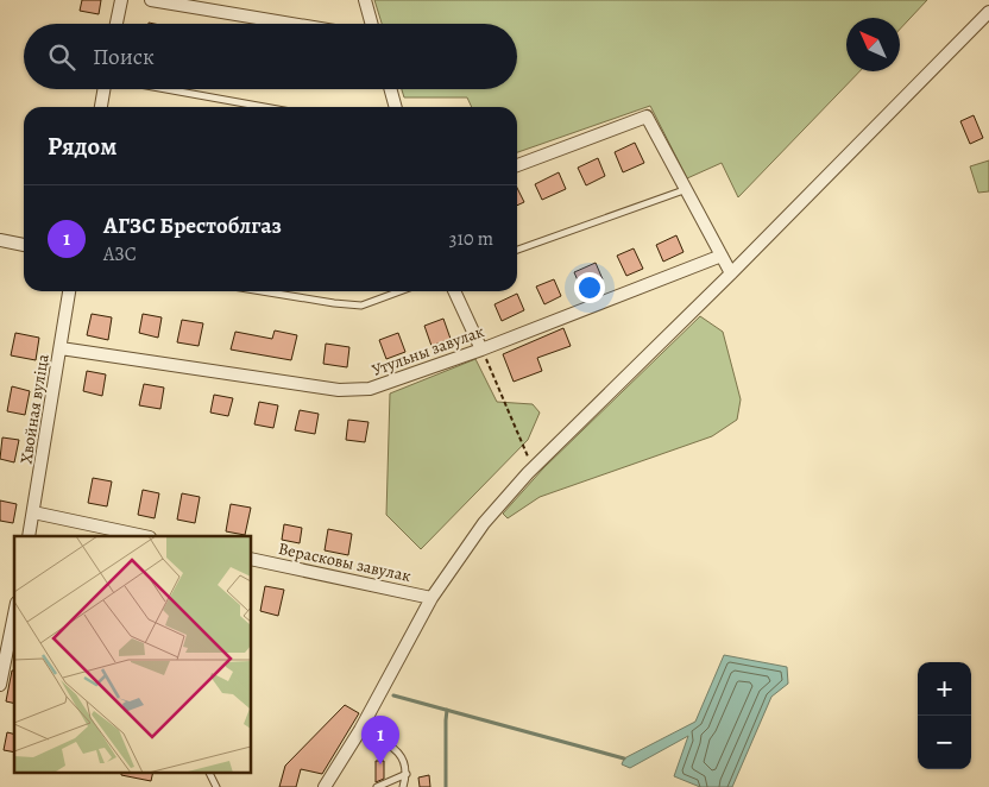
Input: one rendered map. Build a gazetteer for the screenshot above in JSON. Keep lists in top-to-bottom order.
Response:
{
  "streets": {
    "street": ["Утульны завулак", "Хвойная вуліца", "Верасковы завулак"]
  },
  "crossings": [
    ["Утульны завулак", "Хвойная вуліца"]
  ],
  "north": "top left",
  "page": {
    "search": "Поиск",
    "heading": "Рядом",
    "list": [
      {
        "mark": "1",
        "name": "АГЗС Брестоблгаз",
        "note": "АЗС",
        "value": "310 m"
      }
    ],
    "map_buttons": ["+", "−"],
    "pins": "1"
  }
}
